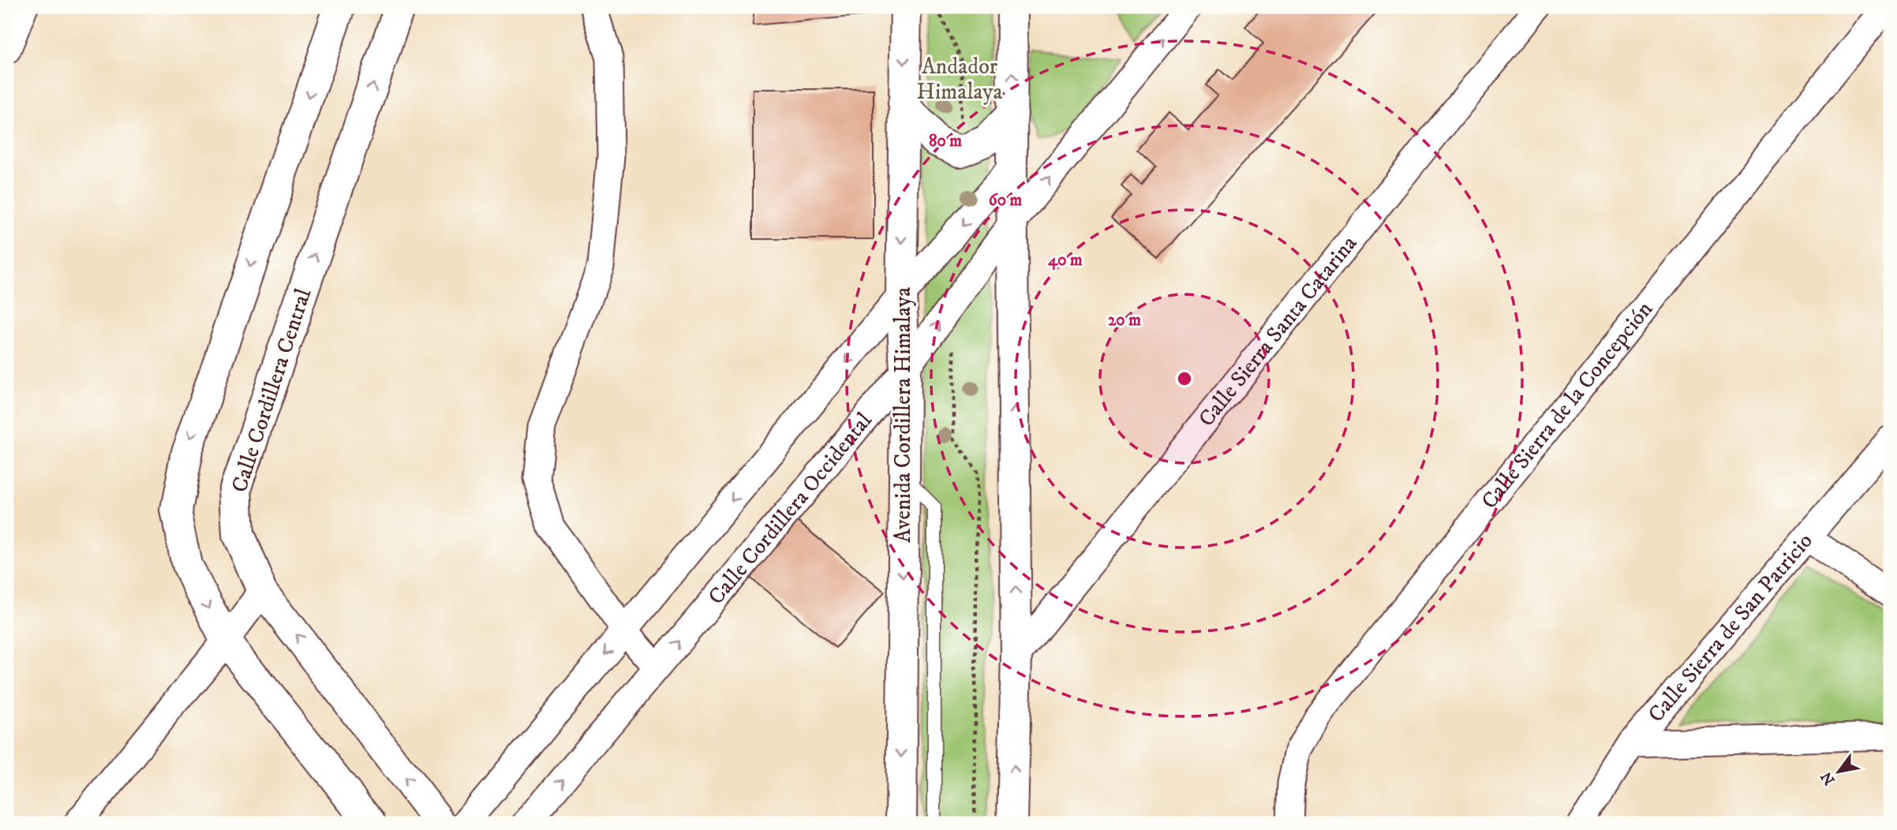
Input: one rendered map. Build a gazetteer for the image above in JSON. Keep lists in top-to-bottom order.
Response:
{
  "streets": {
    "street": [
      "Calle Sierra Santa Catarina",
      "Calle Cordillera Central",
      "Calle Sierra de la Concepción",
      "Avenida Cordillera Himalaya",
      "Calle Cordillera Occidental",
      "Calle Sierra de San Patricio"
    ]
  },
  "crossings": [
    ["Avenida Cordillera Himalaya", "Calle Cordillera Occidental"]
  ],
  "parks": ["Andador Himalaya"],
  "north": "bottom left",
  "rings": [
    "80 m",
    "60 m",
    "40 m",
    "20 m"
  ]
}
